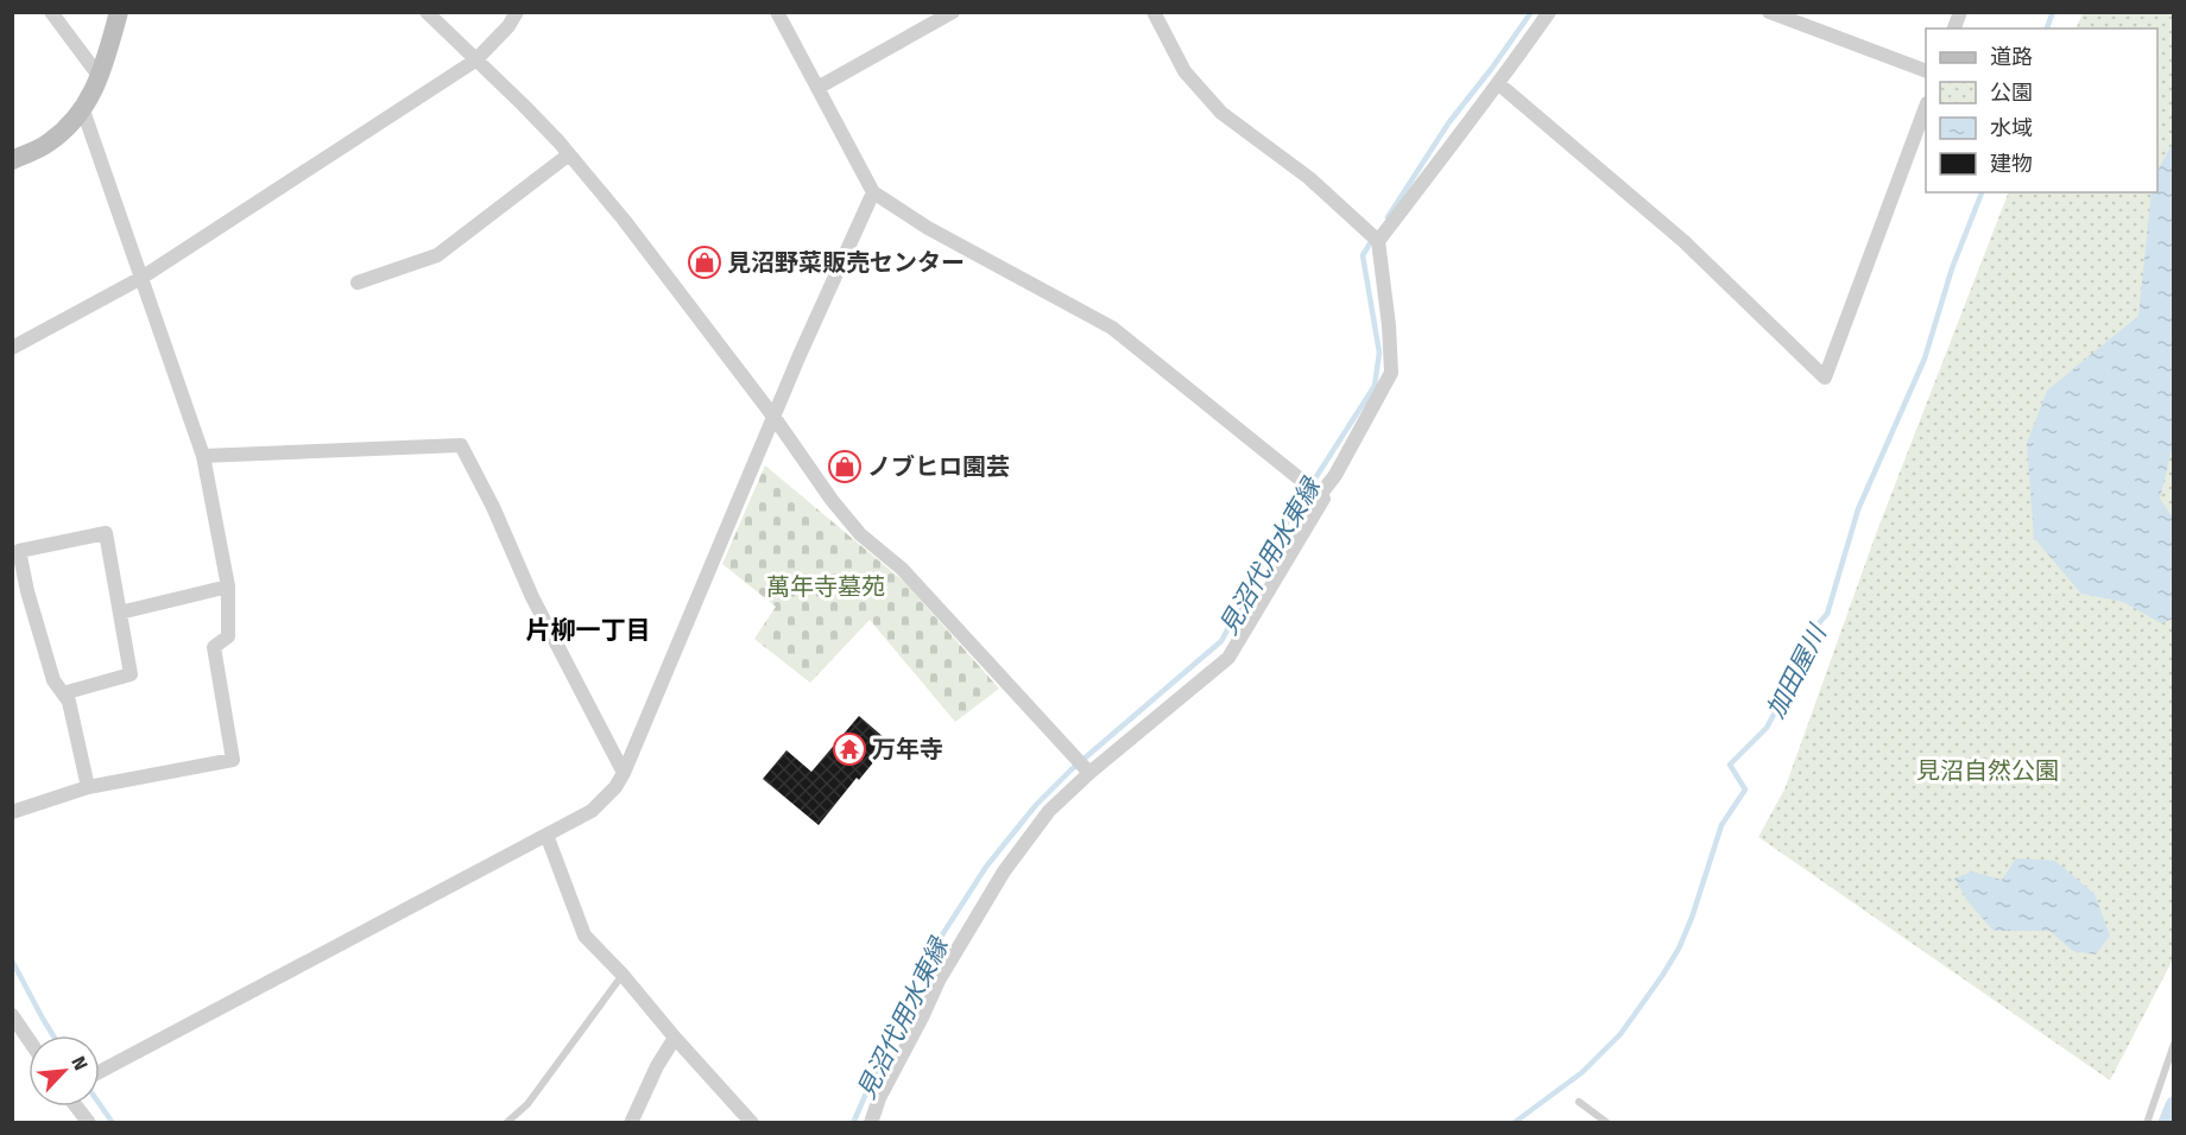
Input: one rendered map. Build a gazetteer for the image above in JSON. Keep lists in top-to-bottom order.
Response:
{
  "districts": ["片柳一丁目"],
  "water": ["見沼代用水東縁", "加田屋川"],
  "parks": ["萬年寺墓苑", "見沼自然公園"],
  "places": {
    "shop": ["見沼野菜販売センター", "ノブヒロ園芸"],
    "temple": ["万年寺"]
  },
  "legend": [
    "道路",
    "公園",
    "水域",
    "建物"
  ],
  "north": "top right"
}
